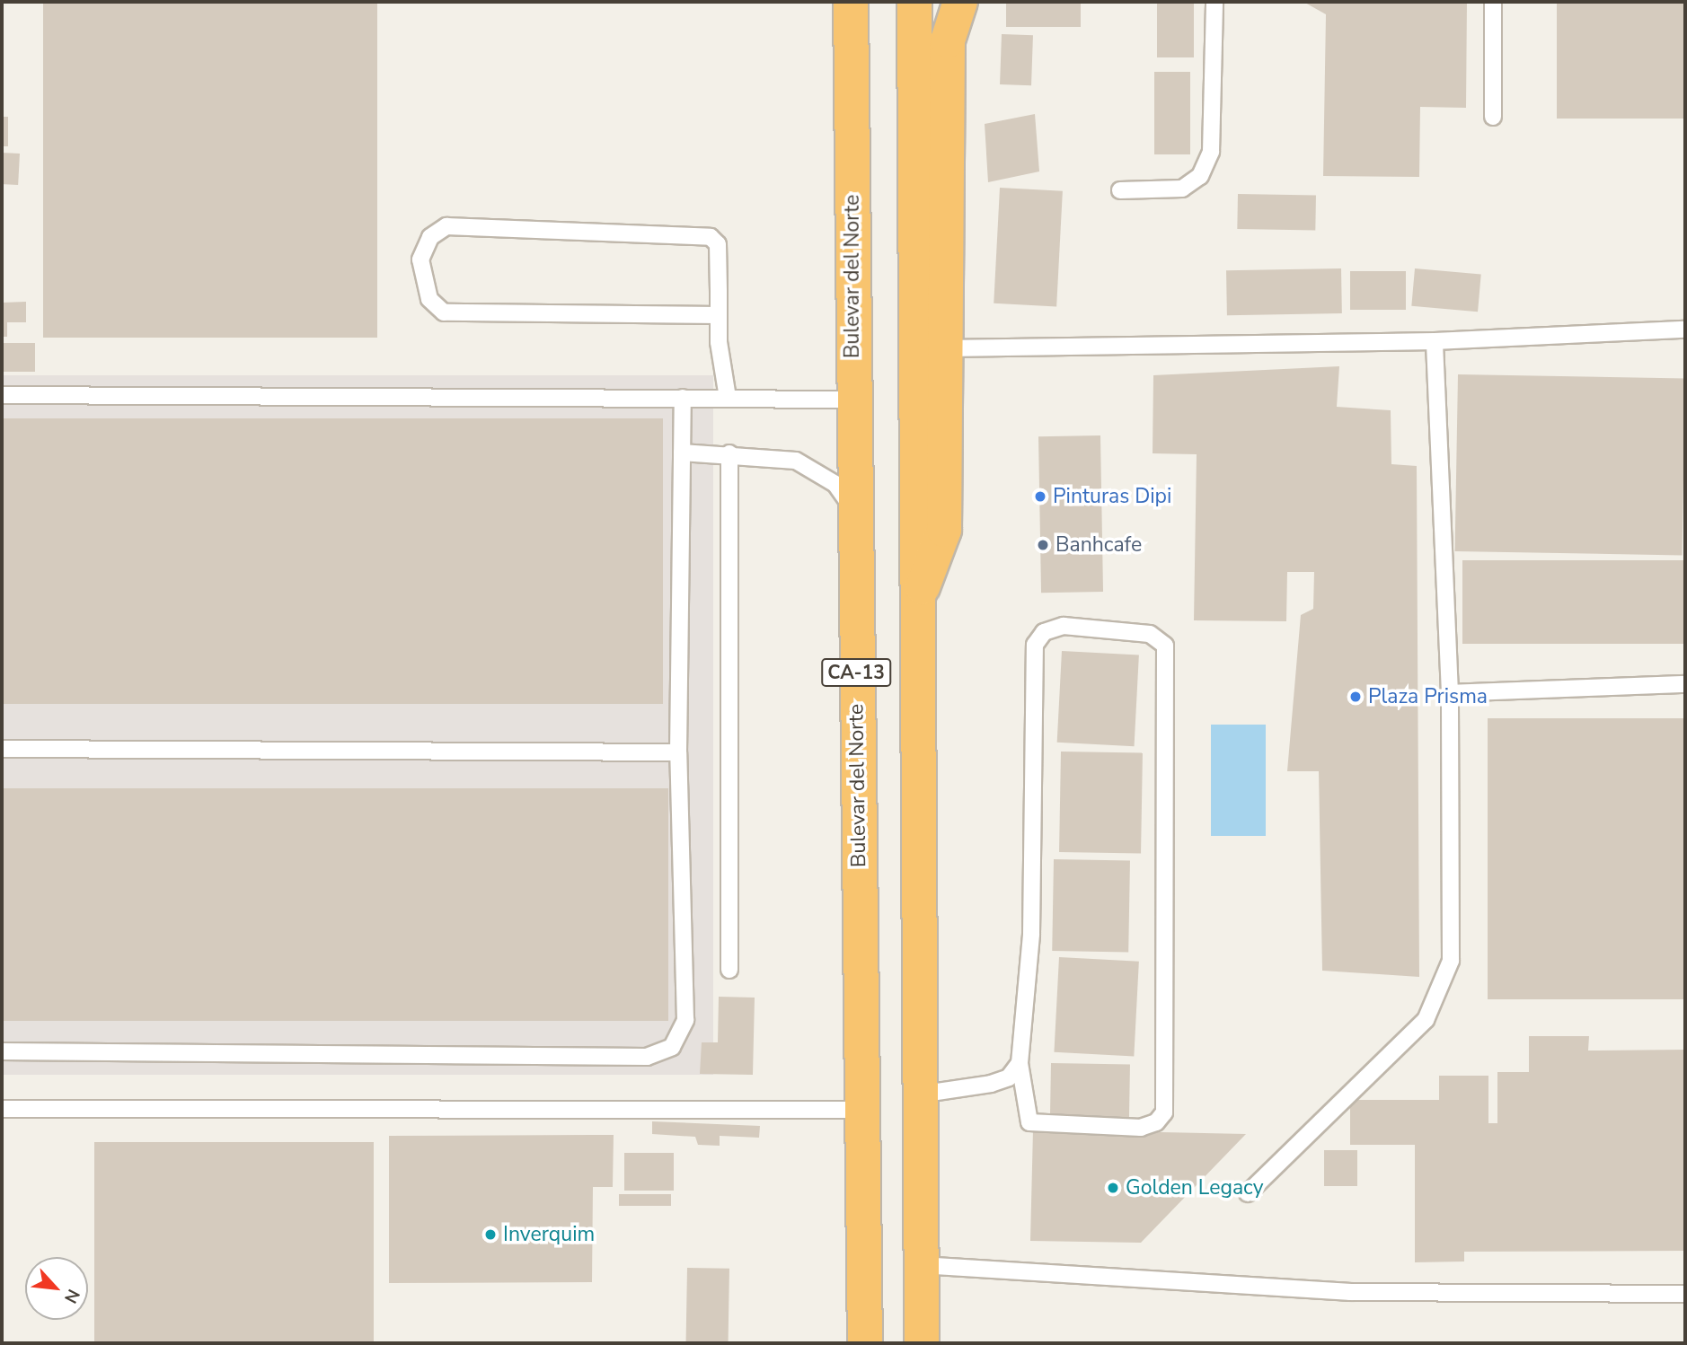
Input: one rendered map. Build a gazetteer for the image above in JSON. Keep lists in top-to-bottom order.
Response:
{
  "streets": {
    "highway": ["Bulevar del Norte", "CA-13"]
  },
  "places": [
    "Pinturas Dipi",
    "Banhcafe",
    "Plaza Prisma",
    "Golden Legacy",
    "Inverquim"
  ],
  "north": "bottom right"
}
